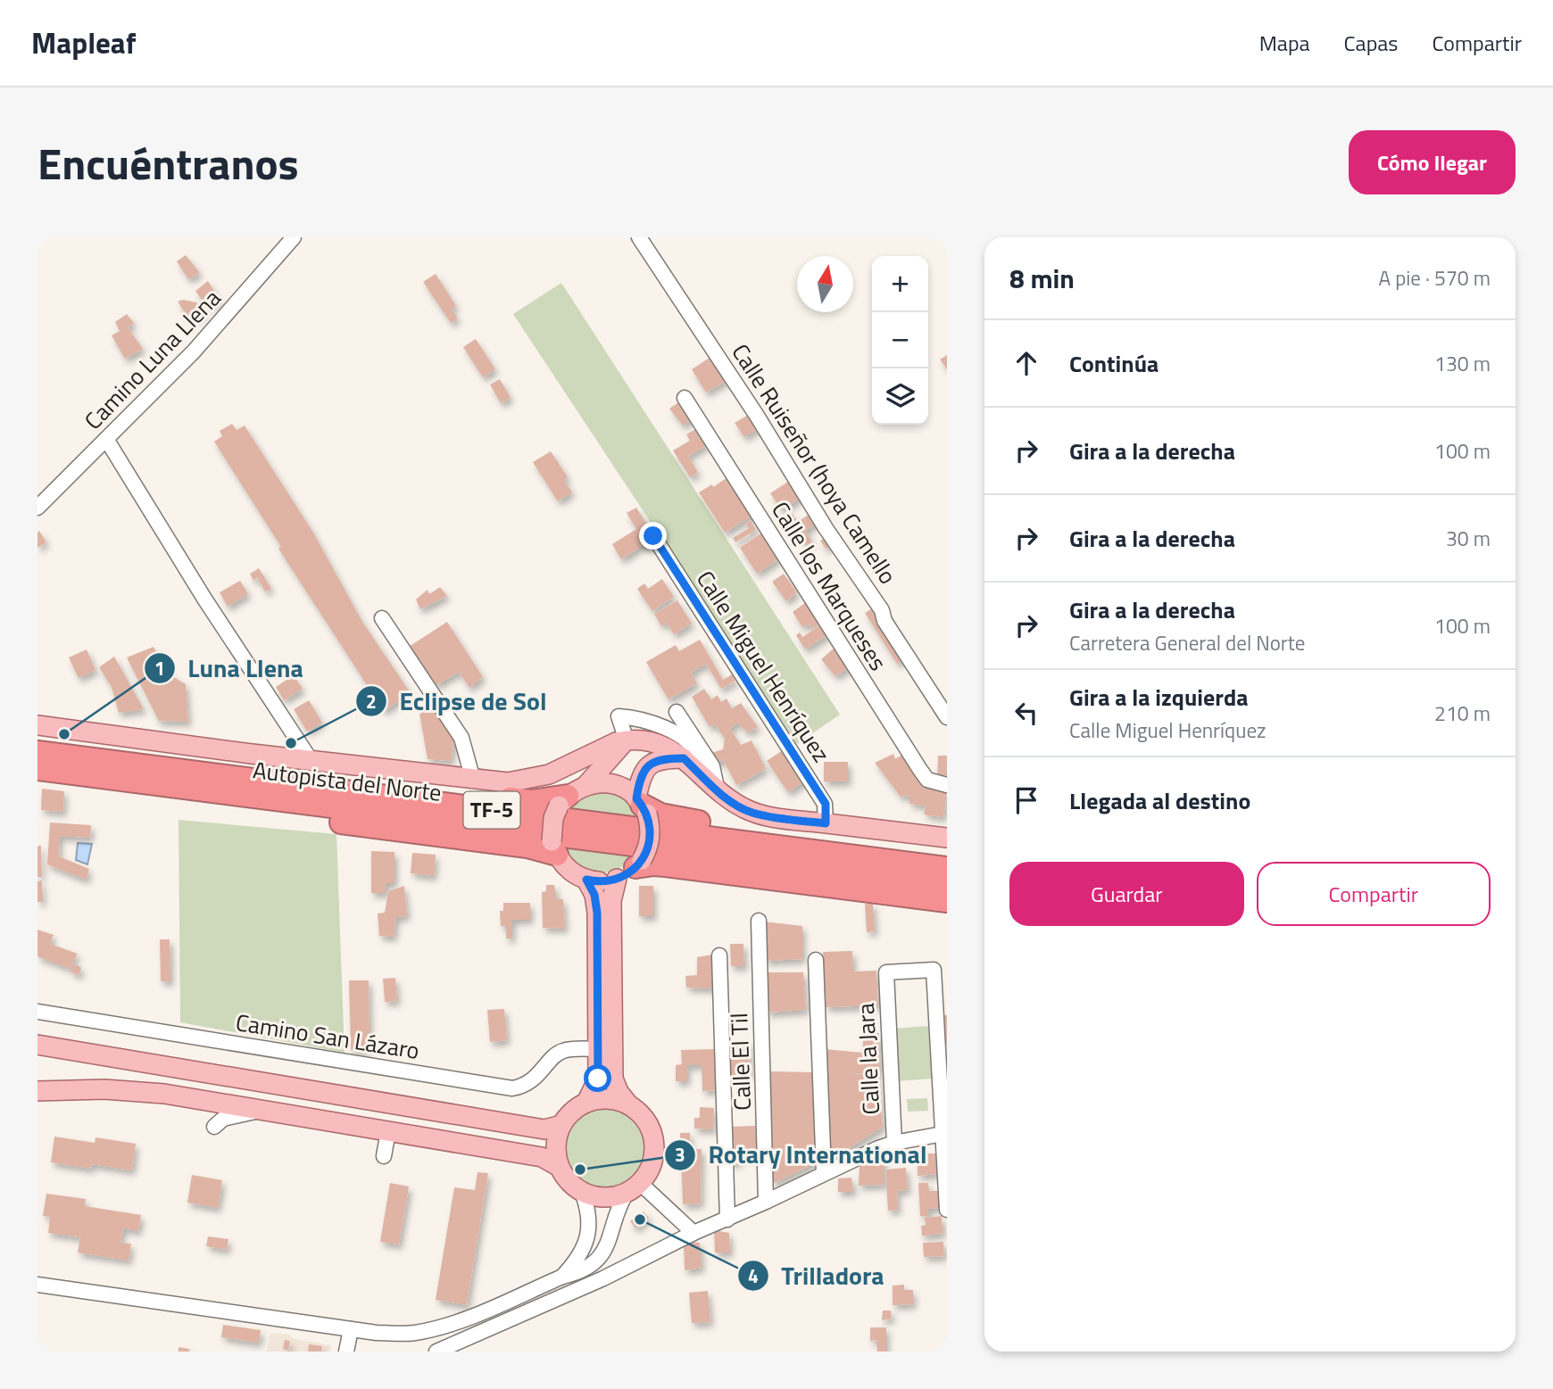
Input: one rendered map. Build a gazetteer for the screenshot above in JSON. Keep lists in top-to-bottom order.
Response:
{
  "streets": {
    "highway": ["Autopista del Norte", "TF-5"],
    "street": [
      "Camino Luna Llena",
      "Calle Ruiseñor (hoya Camello",
      "Calle los Marqueses",
      "Calle Miguel Henríquez",
      "Camino San Lázaro",
      "Calle la Jara",
      "Calle El Til"
    ]
  },
  "places": [
    "Luna Llena",
    "Eclipse de Sol",
    "Rotary International",
    "Trilladora"
  ],
  "north": "top",
  "page": {
    "header": "Mapleaf",
    "nav": ["Mapa", "Capas", "Compartir"],
    "title": "Encuéntranos",
    "buttons": [
      "Cómo llegar",
      ["Guardar", "Compartir"]
    ],
    "heading": ["8 min", "A pie · 570 m"],
    "map_buttons": ["+", "−"],
    "list": [
      ["Continúa", "130 m"],
      ["Gira a la derecha", "100 m"],
      ["Gira a la derecha", "30 m"],
      ["Gira a la derecha", "Carretera General del Norte", "100 m"],
      ["Gira a la izquierda", "Calle Miguel Henríquez", "210 m"],
      "Llegada al destino"
    ]
  }
}
